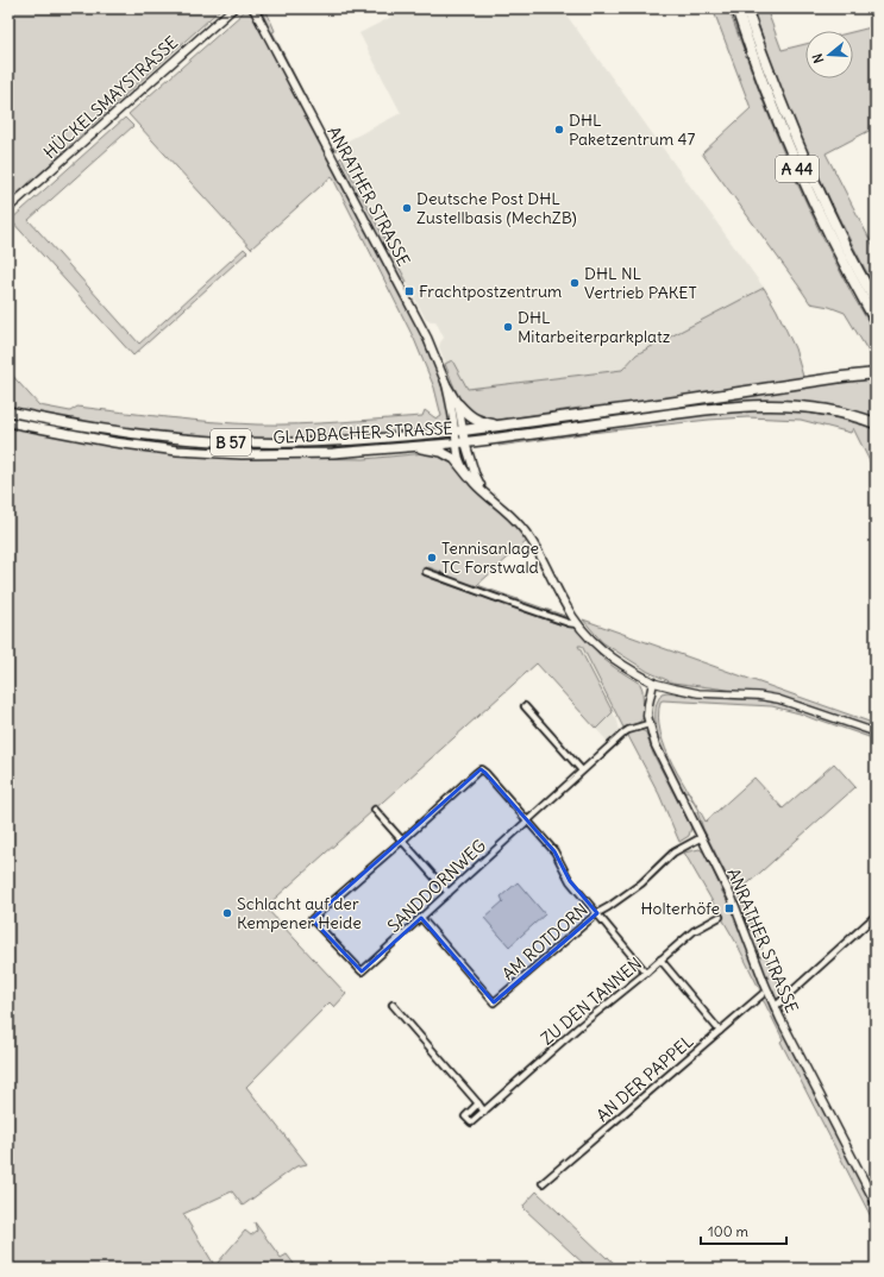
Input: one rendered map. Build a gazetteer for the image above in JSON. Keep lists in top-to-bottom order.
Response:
{
  "streets": {
    "highway": ["A 44"],
    "main road": [
      "HÜCKELSMAYSTRASSE",
      "ANRATHER STRASSE",
      "GLADBACHER STRASSE",
      "B 57"
    ],
    "street": [
      "SANDDORNWEG",
      "AM ROTDORN",
      "ZU DEN TANNEN",
      "AN DER PAPPEL"
    ]
  },
  "crossings": [
    ["ANRATHER STRASSE", "GLADBACHER STRASSE"],
    ["ANRATHER STRASSE", "SANDDORNWEG"],
    ["ANRATHER STRASSE", "AM ROTDORN"],
    ["SANDDORNWEG", "AM ROTDORN"]
  ],
  "places": {
    "other": [
      "DHL Paketzentrum 47",
      "Deutsche Post DHL Zustellbasis (MechZB)",
      "DHL NL Vertrieb PAKET",
      "DHL Mitarbeiterparkplatz",
      "Tennisanlage TC Forstwald",
      "Schlacht auf der Kempener Heide"
    ],
    "transit": ["Frachtpostzentrum", "Holterhöfe"]
  },
  "scale_bar": "100 m",
  "north": "left"
}
